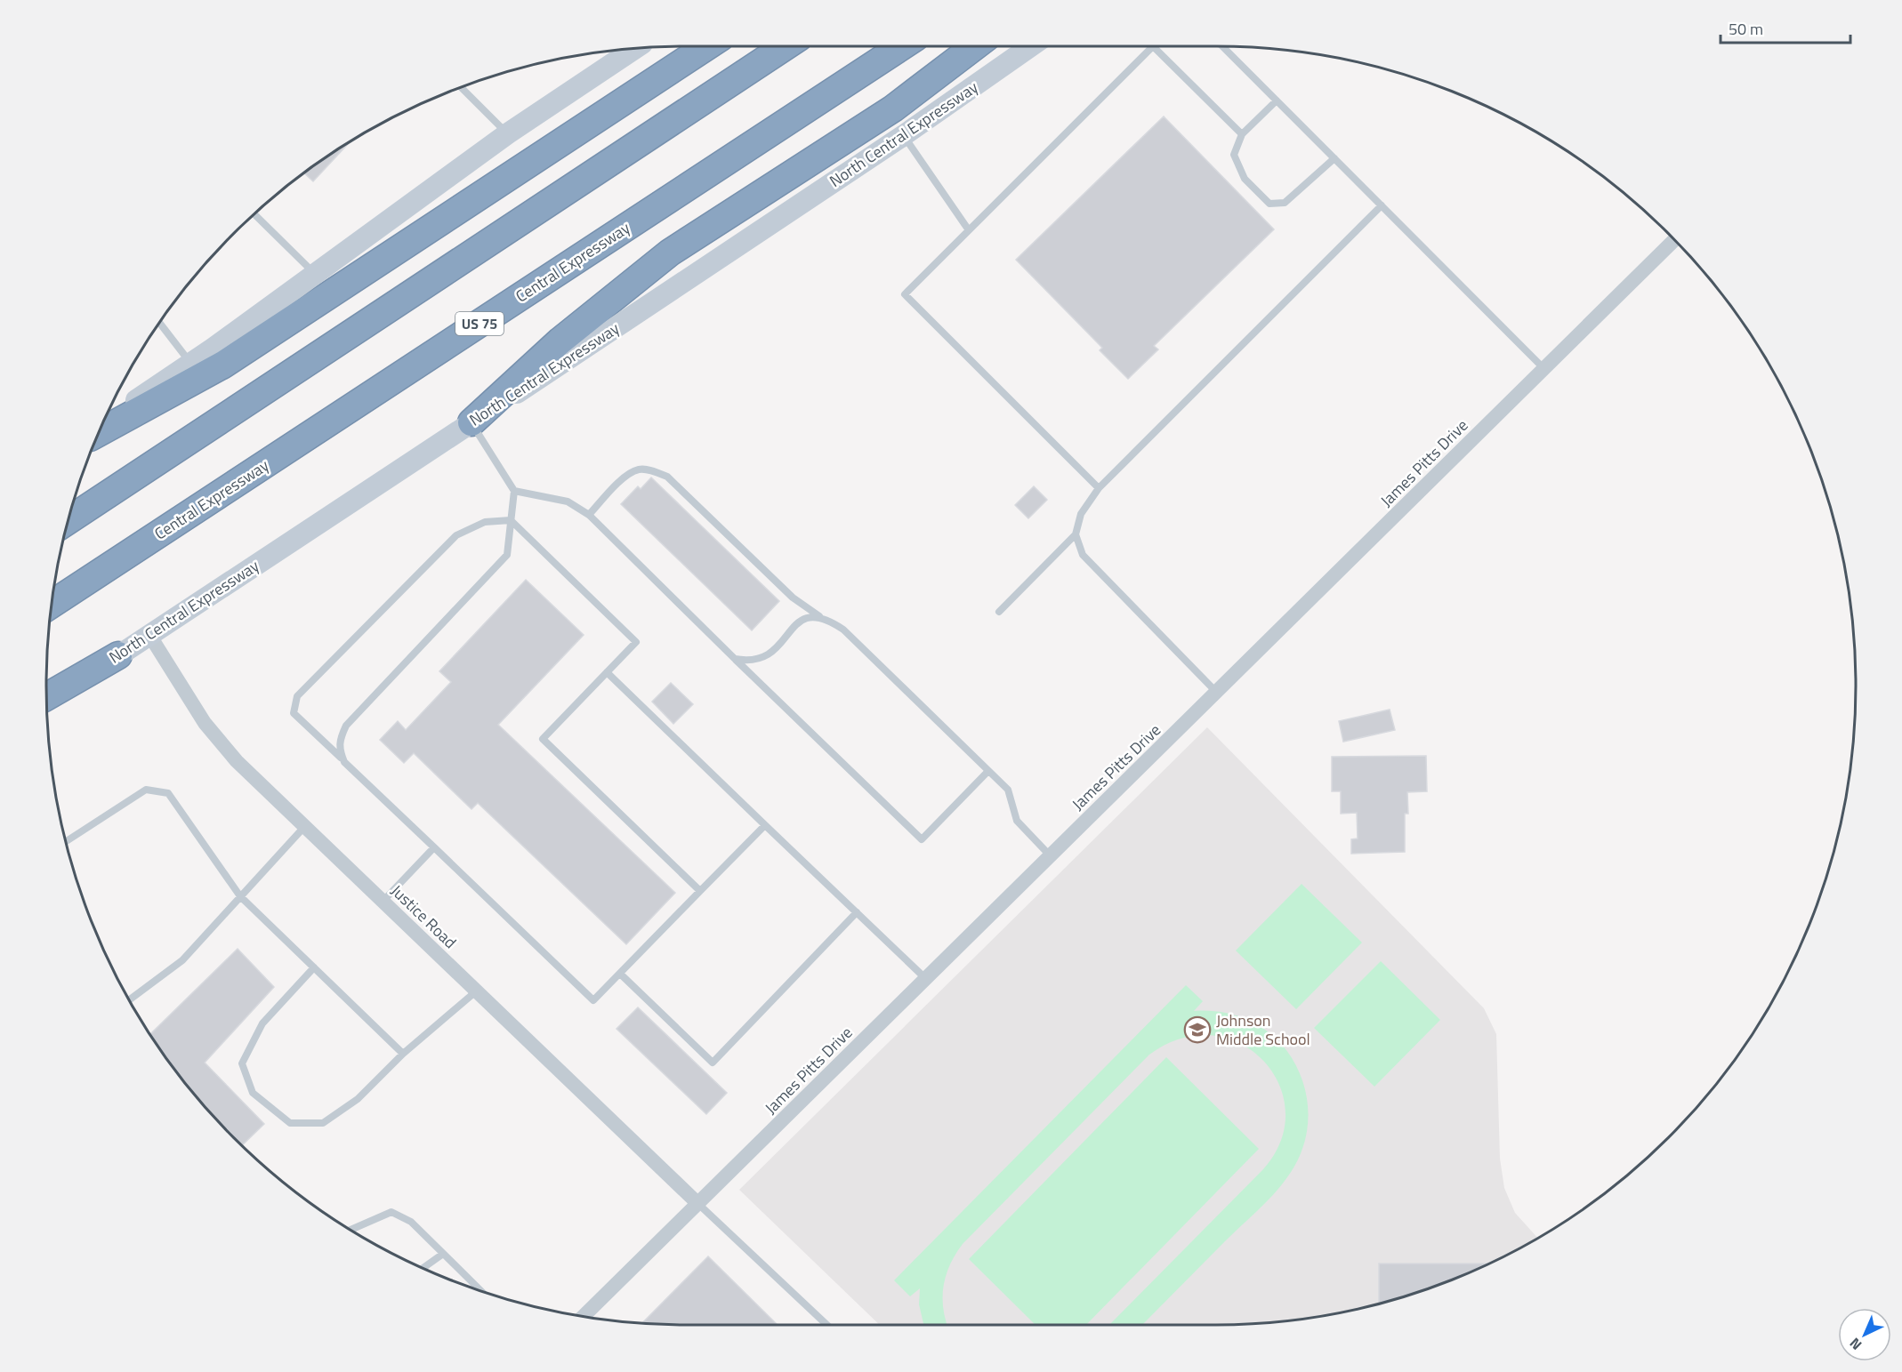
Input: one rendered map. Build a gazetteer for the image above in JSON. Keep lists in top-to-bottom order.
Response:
{
  "streets": {
    "highway": ["Central Expressway", "US 75"],
    "main road": ["North Central Expressway"],
    "street": ["James Pitts Drive", "Justice Road"]
  },
  "crossings": [
    ["North Central Expressway", "Justice Road"],
    ["James Pitts Drive", "Justice Road"]
  ],
  "places": {
    "school or university": ["Johnson Middle School"]
  },
  "scale_bar": "50 m",
  "north": "bottom left"
}
